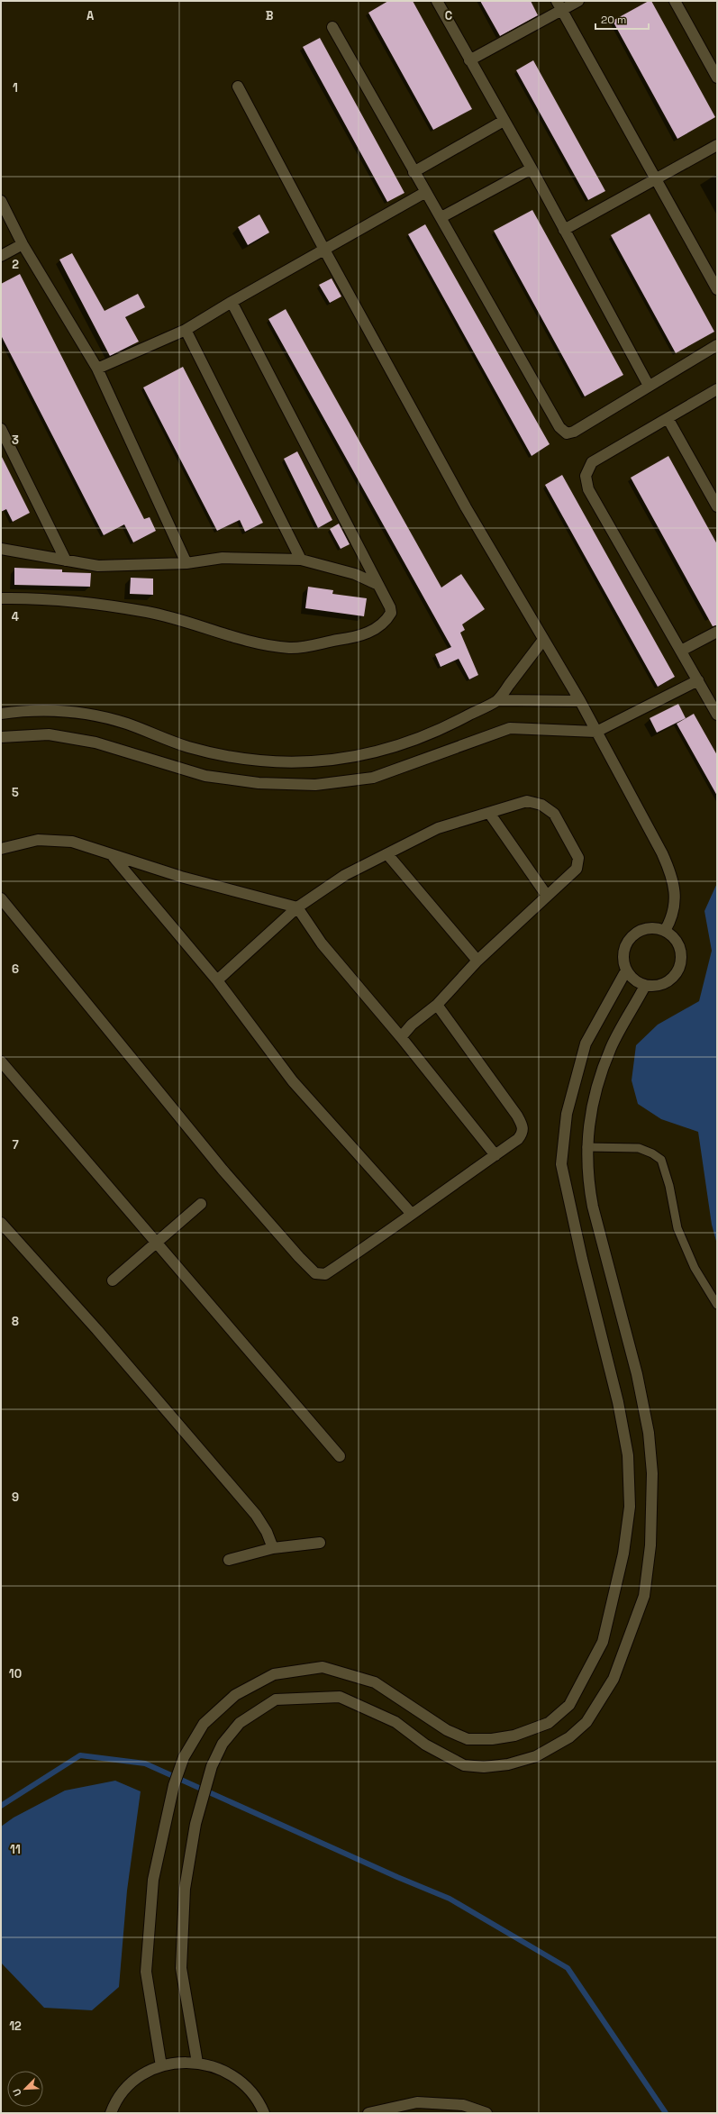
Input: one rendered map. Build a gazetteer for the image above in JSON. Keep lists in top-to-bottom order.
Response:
{
  "scale_bar": "20 m",
  "north": "bottom left",
  "grid": {
    "columns": ["A", "B", "C"],
    "rows": [
      "1",
      "2",
      "3",
      "4",
      "5",
      "6",
      "7",
      "8",
      "9",
      "10",
      "11",
      "12"
    ]
  }
}
